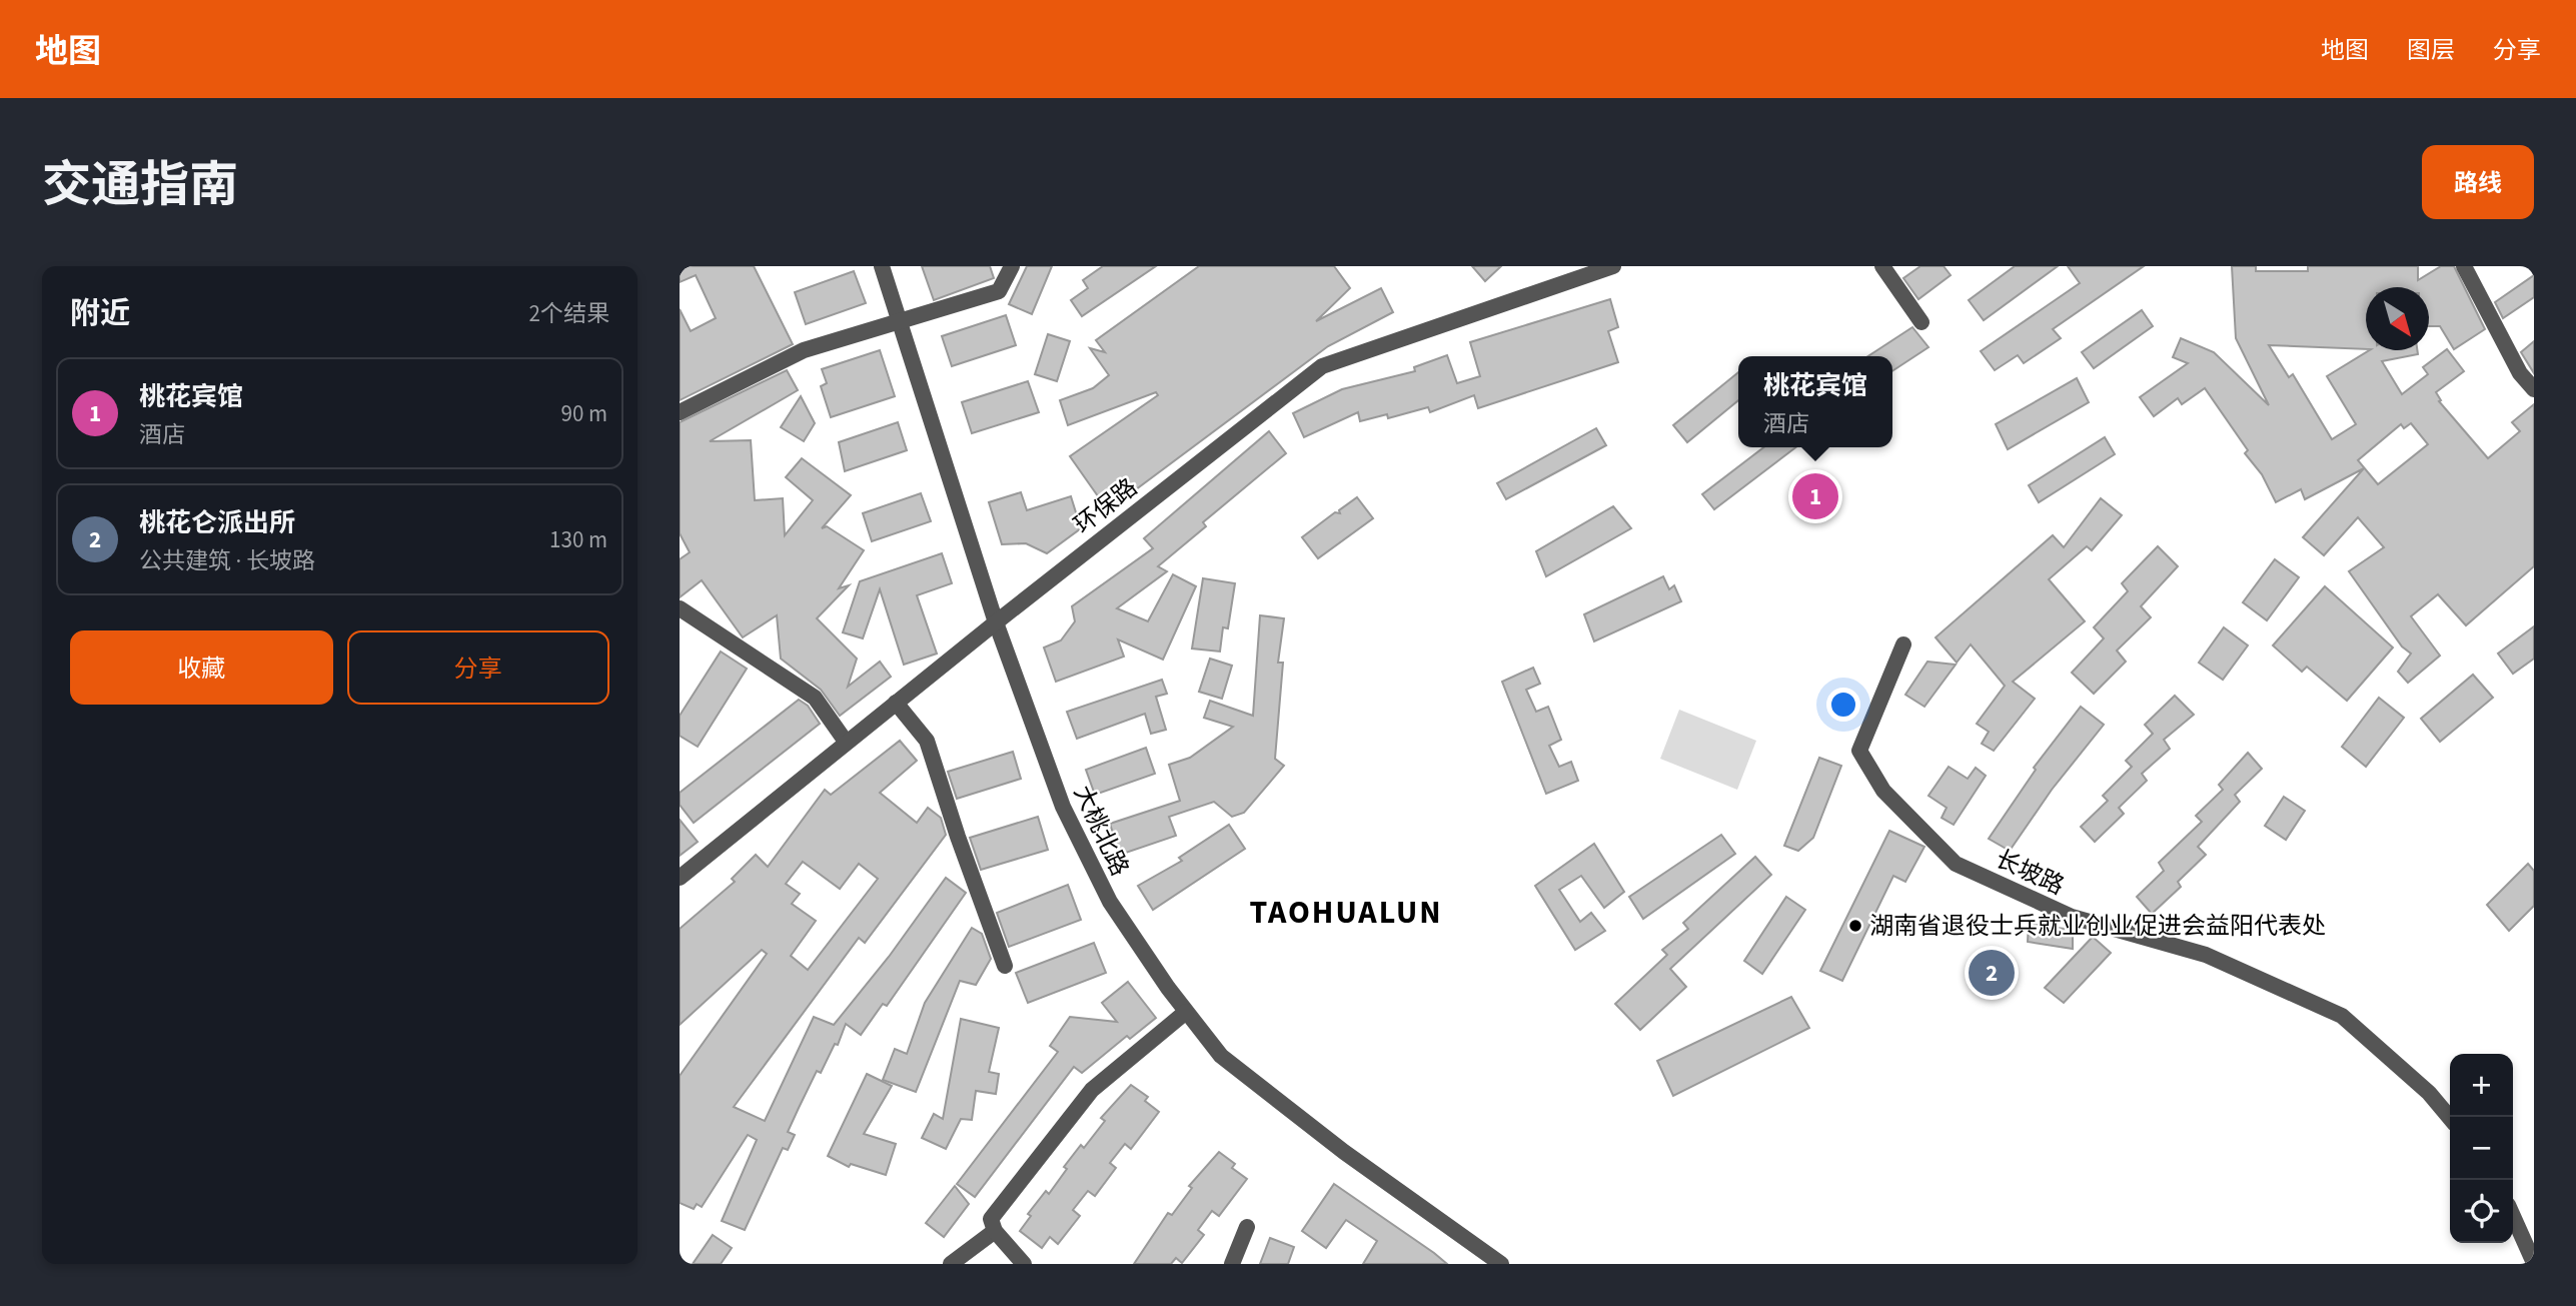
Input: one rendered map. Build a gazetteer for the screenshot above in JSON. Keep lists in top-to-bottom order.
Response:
{
  "streets": {
    "street": ["环保路", "大桃北路", "长坡路"]
  },
  "crossings": [
    ["环保路", "大桃北路"]
  ],
  "districts": ["TAOHUALUN"],
  "places": ["湖南省退役士兵就业创业促进会益阳代表处"],
  "north": "bottom right",
  "page": {
    "header": "地图",
    "nav": ["地图", "图层", "分享"],
    "title": "交通指南",
    "buttons": [
      "路线",
      ["收藏", "分享"]
    ],
    "heading": ["附近", "2个结果"],
    "popup": ["桃花宾馆", "酒店"],
    "list": [
      {
        "mark": "1",
        "name": "桃花宾馆",
        "note": "酒店",
        "value": "90 m"
      },
      {
        "mark": "2",
        "name": "桃花仑派出所",
        "note": "公共建筑 · 长坡路",
        "value": "130 m"
      }
    ],
    "pins": ["1", "2"],
    "map_buttons": ["+", "−"]
  }
}
